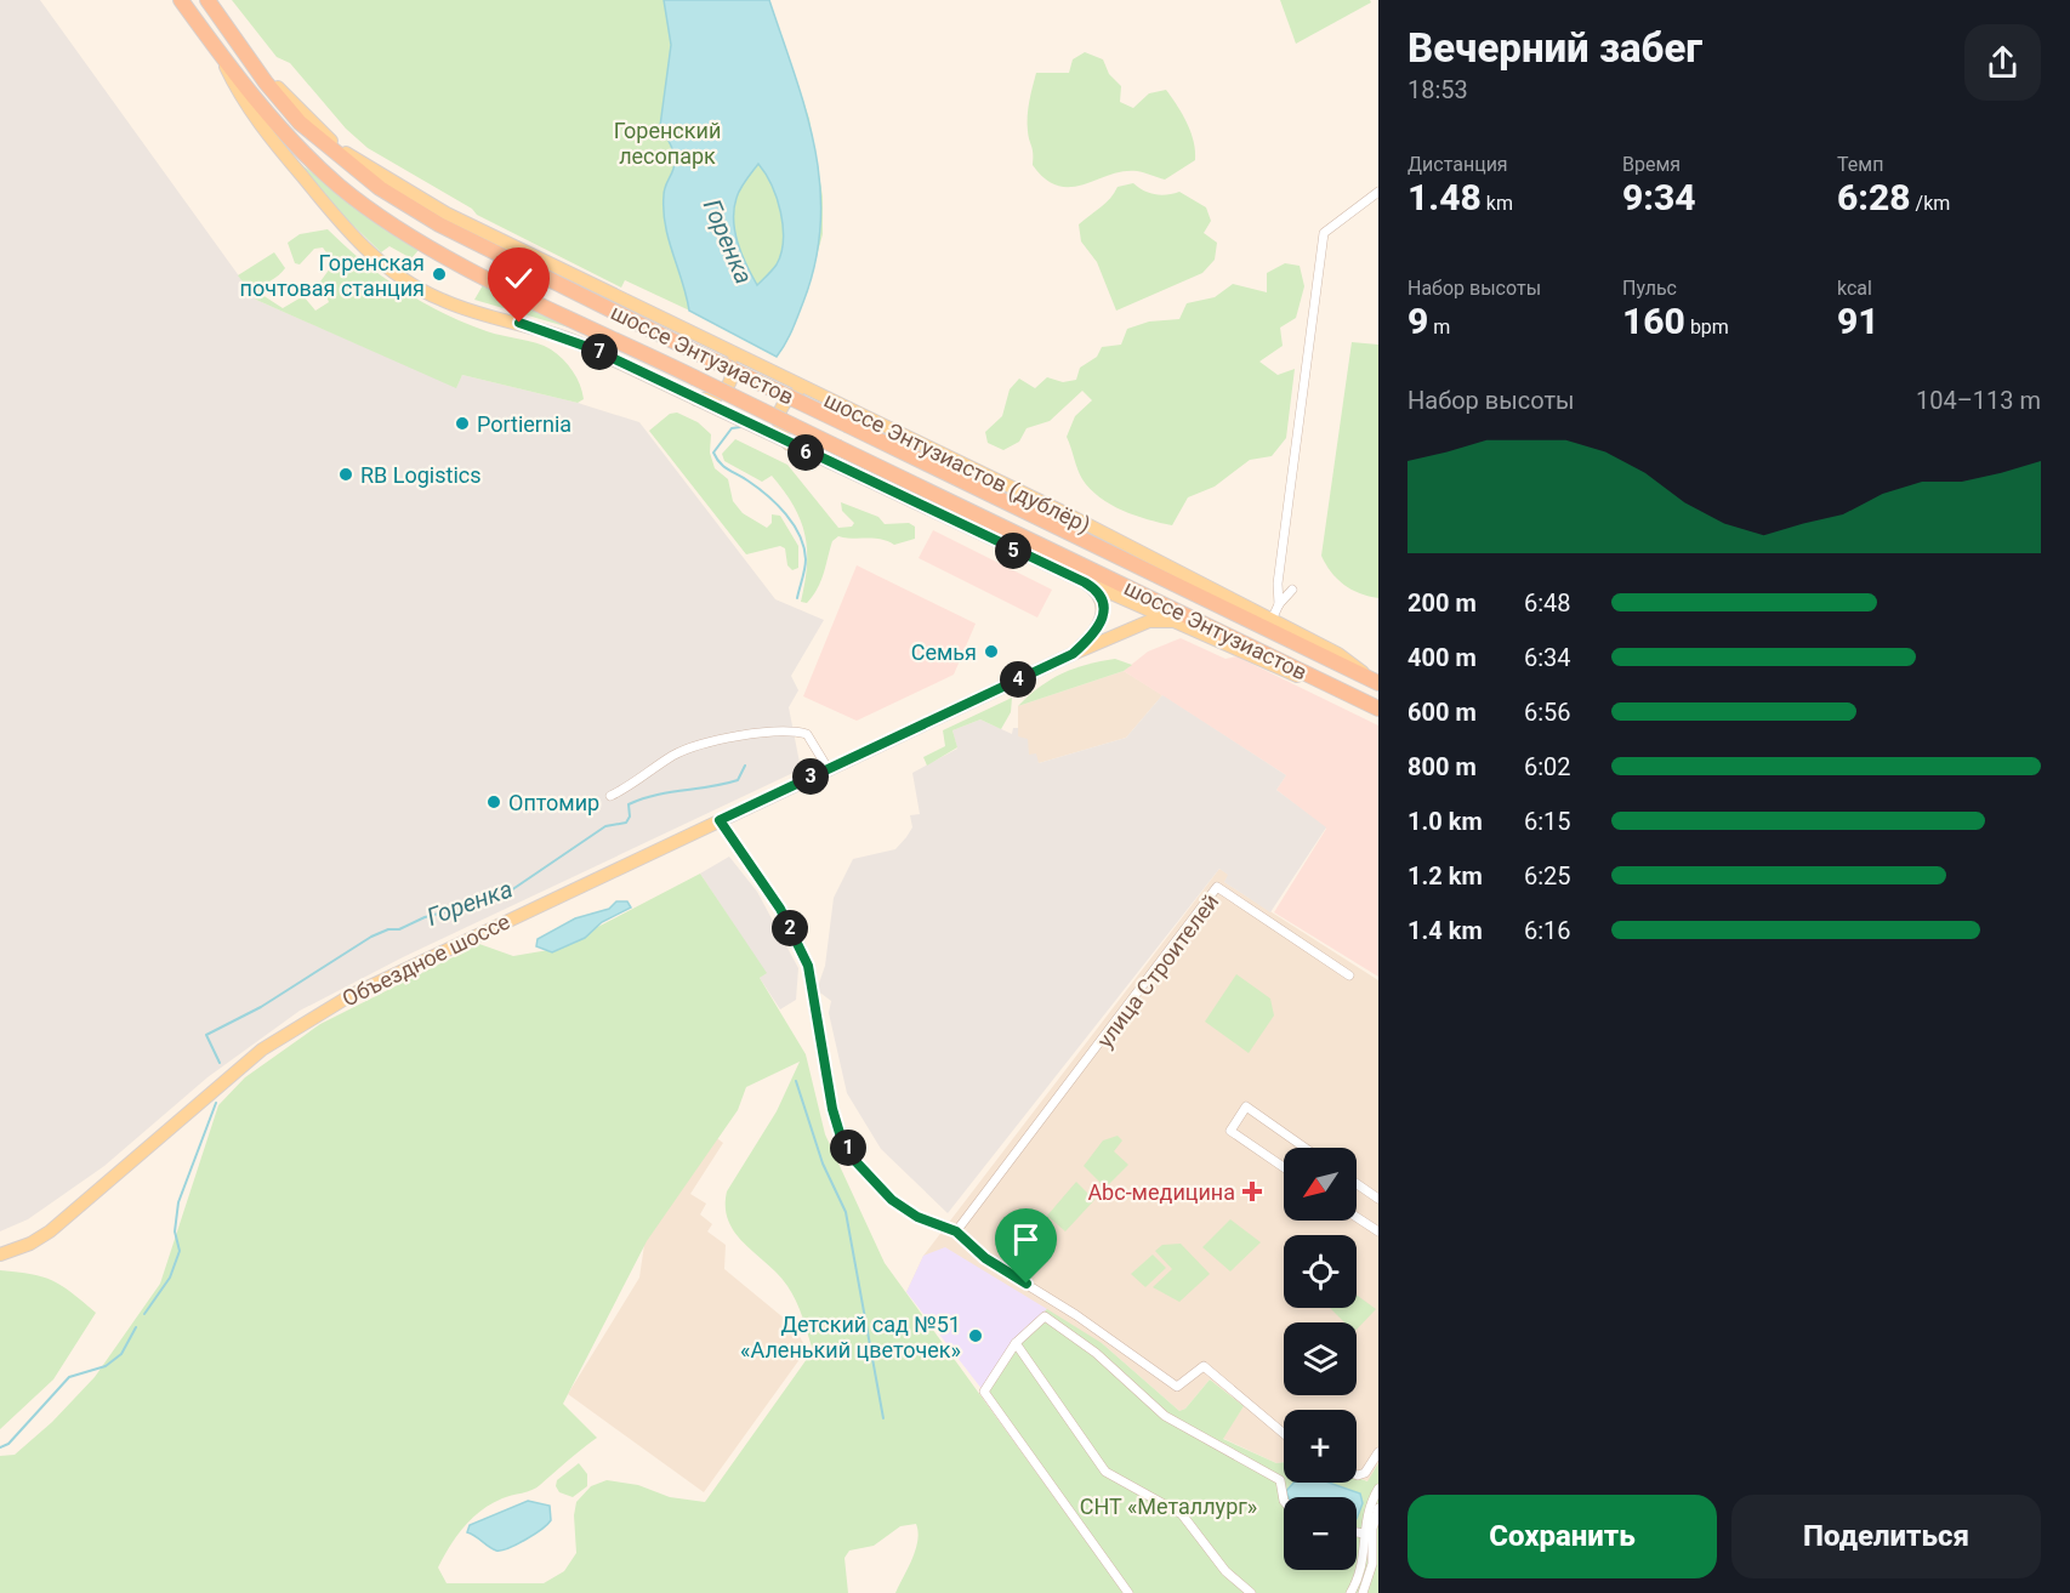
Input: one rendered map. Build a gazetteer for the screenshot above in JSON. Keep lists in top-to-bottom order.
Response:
{
  "streets": {
    "highway": ["шоссе Энтузиастов"],
    "main road": ["шоссе Энтузиастов (дублёр)", "Объездное шоссе"],
    "street": ["улица Строителей"]
  },
  "crossings": [
    ["шоссе Энтузиастов", "шоссе Энтузиастов (дублёр)"]
  ],
  "water": ["Горенка"],
  "parks": ["Горенский лесопарк", "СНТ «Металлург»"],
  "places": {
    "other": [
      "Горенская почтовая станция",
      "Portiernia",
      "RB Logistics",
      "Семья",
      "Оптомир",
      "Детский сад №51 «Аленький цветочек»"
    ],
    "health": ["Abc-медицина"]
  },
  "north": "bottom left",
  "page": {
    "heading": ["Вечерний забег", "18:53"],
    "stats": [
      ["Дистанция", "1.48 km"],
      ["Время", "9:34"],
      ["Темп", "6:28 /km"],
      ["Набор высоты", "9 m"],
      ["Пульс", "160 bpm"],
      ["kcal", "91"]
    ],
    "pins": [
      "7",
      "6",
      "5",
      "4",
      "3",
      "2",
      "1"
    ],
    "chart": ["Набор высоты", "104–113 m"],
    "list": [
      {
        "name": "200 m",
        "note": "6:48"
      },
      {
        "name": "400 m",
        "note": "6:34"
      },
      {
        "name": "600 m",
        "note": "6:56"
      },
      {
        "name": "800 m",
        "note": "6:02"
      },
      {
        "name": "1.0 km",
        "note": "6:15"
      },
      {
        "name": "1.2 km",
        "note": "6:25"
      },
      {
        "name": "1.4 km",
        "note": "6:16"
      }
    ],
    "map_buttons": ["+", "−"],
    "buttons": ["Сохранить", "Поделиться"]
  }
}
